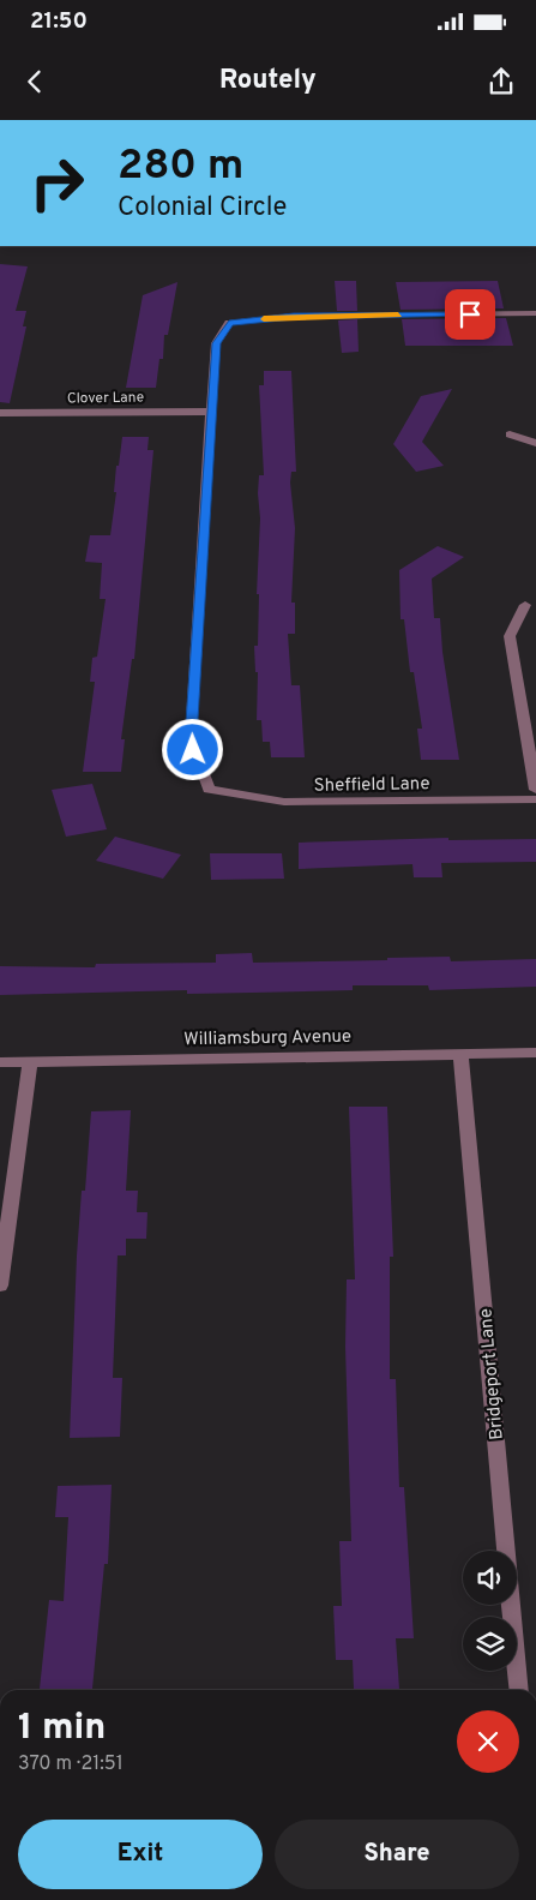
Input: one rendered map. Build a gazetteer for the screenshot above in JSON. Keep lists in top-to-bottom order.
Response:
{
  "streets": {
    "street": [
      "Clover Lane",
      "Sheffield Lane",
      "Williamsburg Avenue",
      "Bridgeport Lane"
    ]
  },
  "crossings": [
    ["Clover Lane", "Sheffield Lane"],
    ["Williamsburg Avenue", "Bridgeport Lane"]
  ],
  "page": {
    "status": "21:50",
    "header": "Routely",
    "turn": ["280 m", "Colonial Circle"],
    "heading": ["1 min", "370 m · 21:51"],
    "buttons": ["Exit", "Share"]
  }
}
